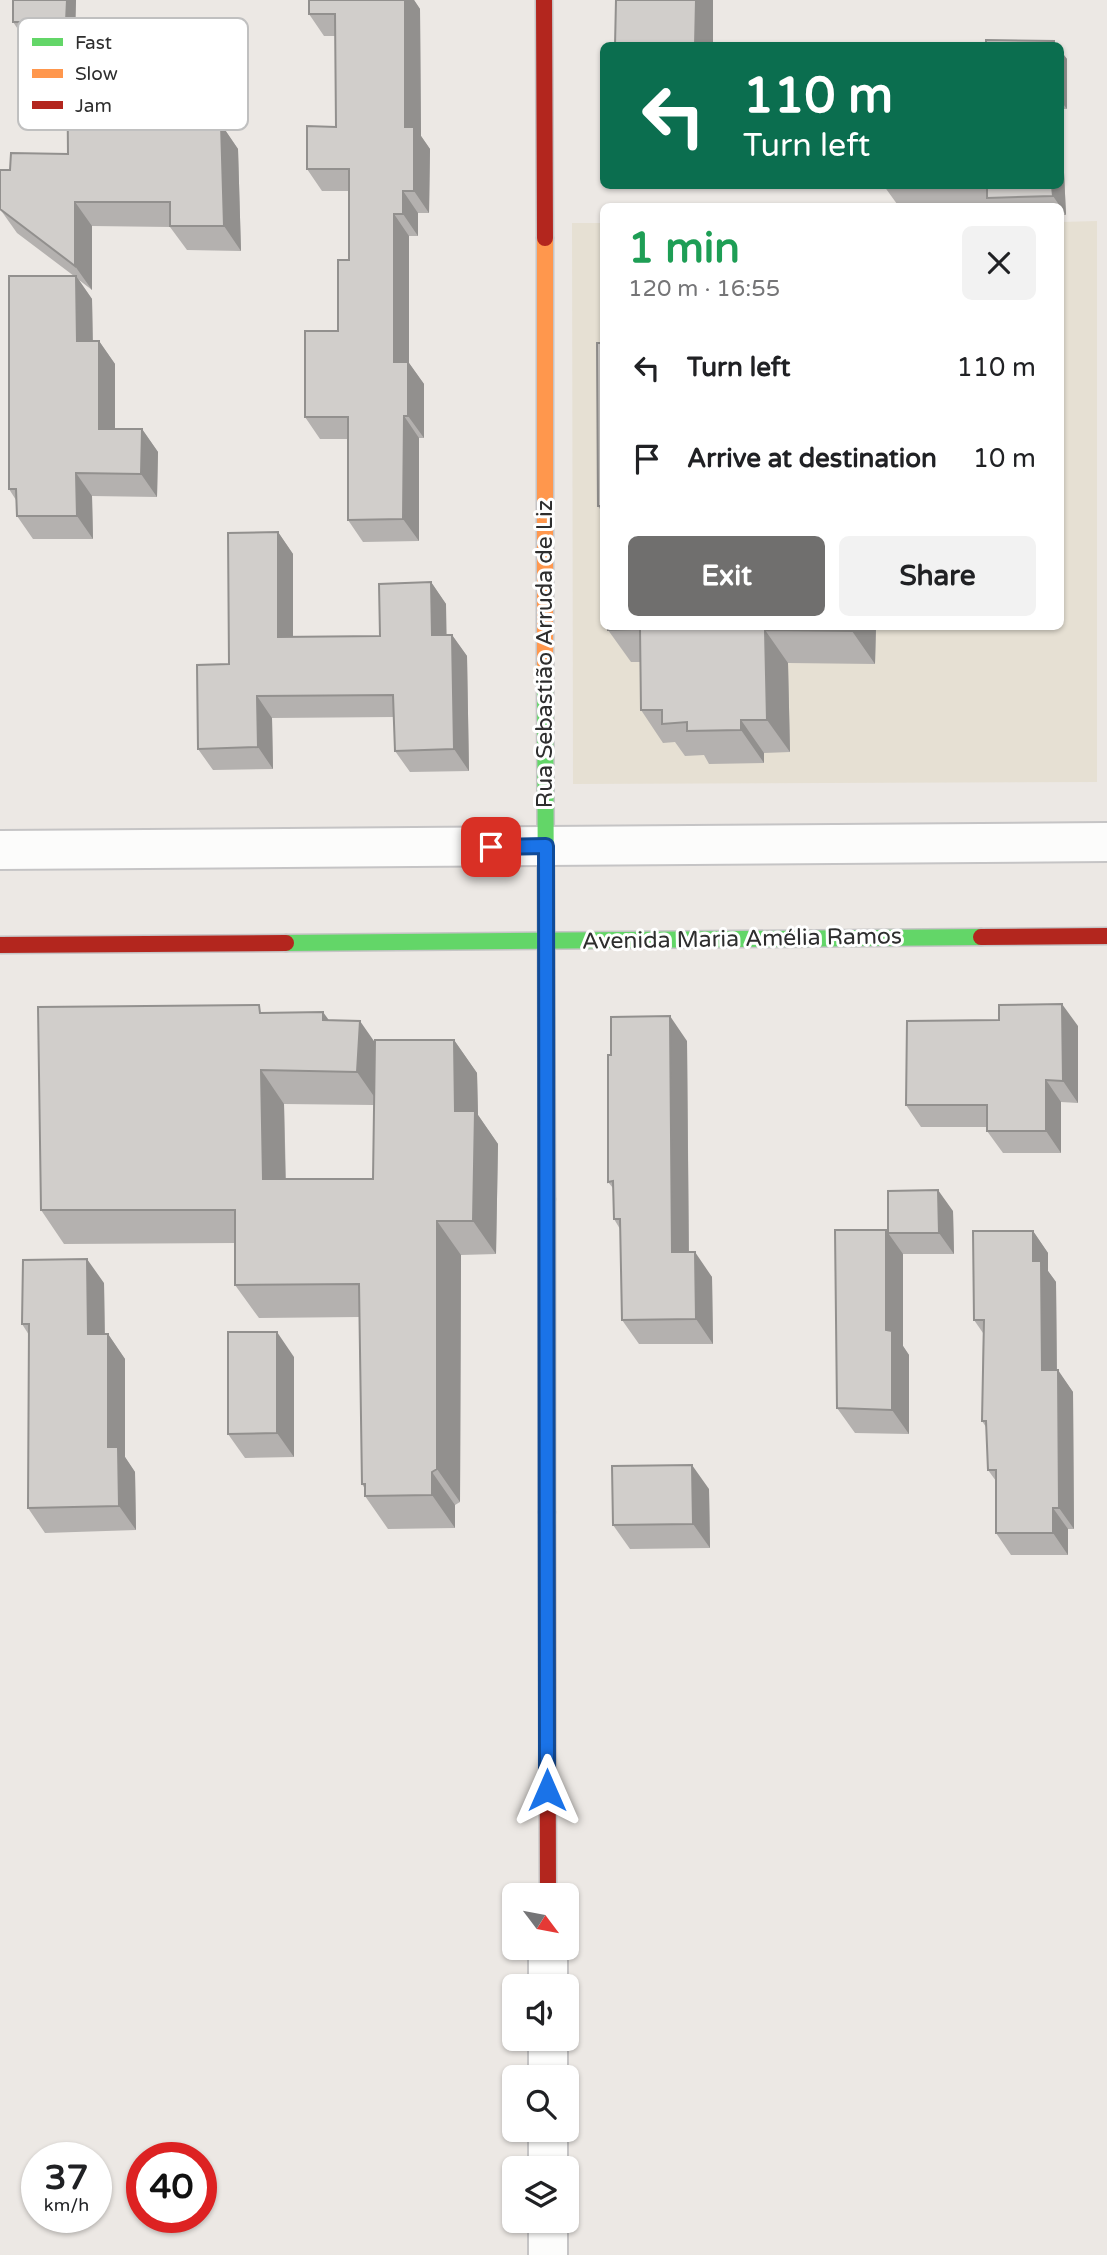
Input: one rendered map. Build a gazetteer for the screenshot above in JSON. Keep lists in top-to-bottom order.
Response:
{
  "streets": {
    "street": ["Rua Sebastião Arruda de Liz", "Avenida Maria Amélia Ramos"]
  },
  "crossings": [
    ["Rua Sebastião Arruda de Liz", "Avenida Maria Amélia Ramos"]
  ],
  "legend": ["Fast", "Slow", "Jam"],
  "north": "bottom right",
  "page": {
    "turn": ["110 m", "Turn left"],
    "heading": ["1 min", "120 m · 16:55"],
    "list": [
      {
        "name": "Turn left",
        "value": "110 m"
      },
      {
        "name": "Arrive at destination",
        "value": "10 m"
      }
    ],
    "buttons": ["Exit", "Share"],
    "speed": "37 km/h",
    "limit": "40"
  }
}
